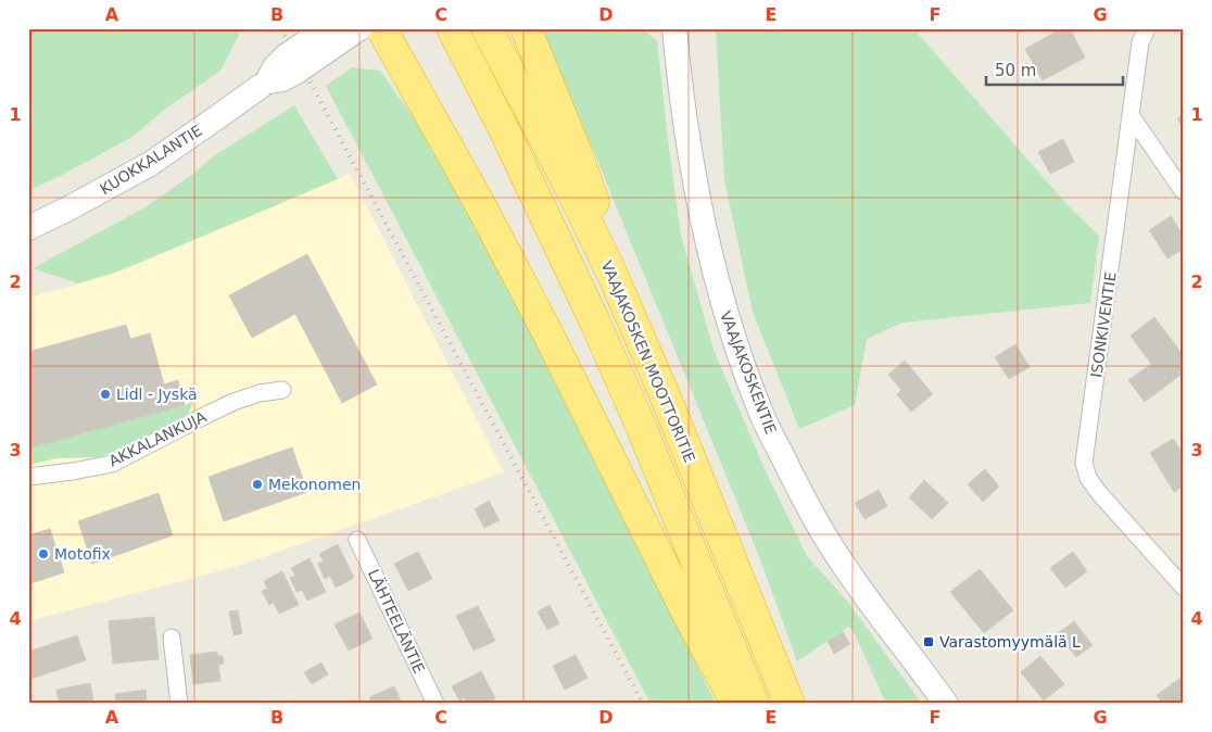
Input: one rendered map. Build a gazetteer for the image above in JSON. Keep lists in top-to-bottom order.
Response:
{
  "streets": {
    "highway": ["VAAJAKOSKEN MOOTTORITIE"],
    "main road": ["KUOKKALANTIE", "VAAJAKOSKENTIE"],
    "street": ["ISONKIVENTIE", "AKKALANKUJA", "LÄHTEELÄNTIE"]
  },
  "places": {
    "other": ["Lidl - Jyskä", "Mekonomen", "Motofix"],
    "transit": ["Varastomyymälä L"]
  },
  "scale_bar": "50 m",
  "grid": {
    "columns": [
      "A",
      "B",
      "C",
      "D",
      "E",
      "F",
      "G"
    ],
    "rows": [
      "1",
      "2",
      "3",
      "4"
    ]
  }
}
